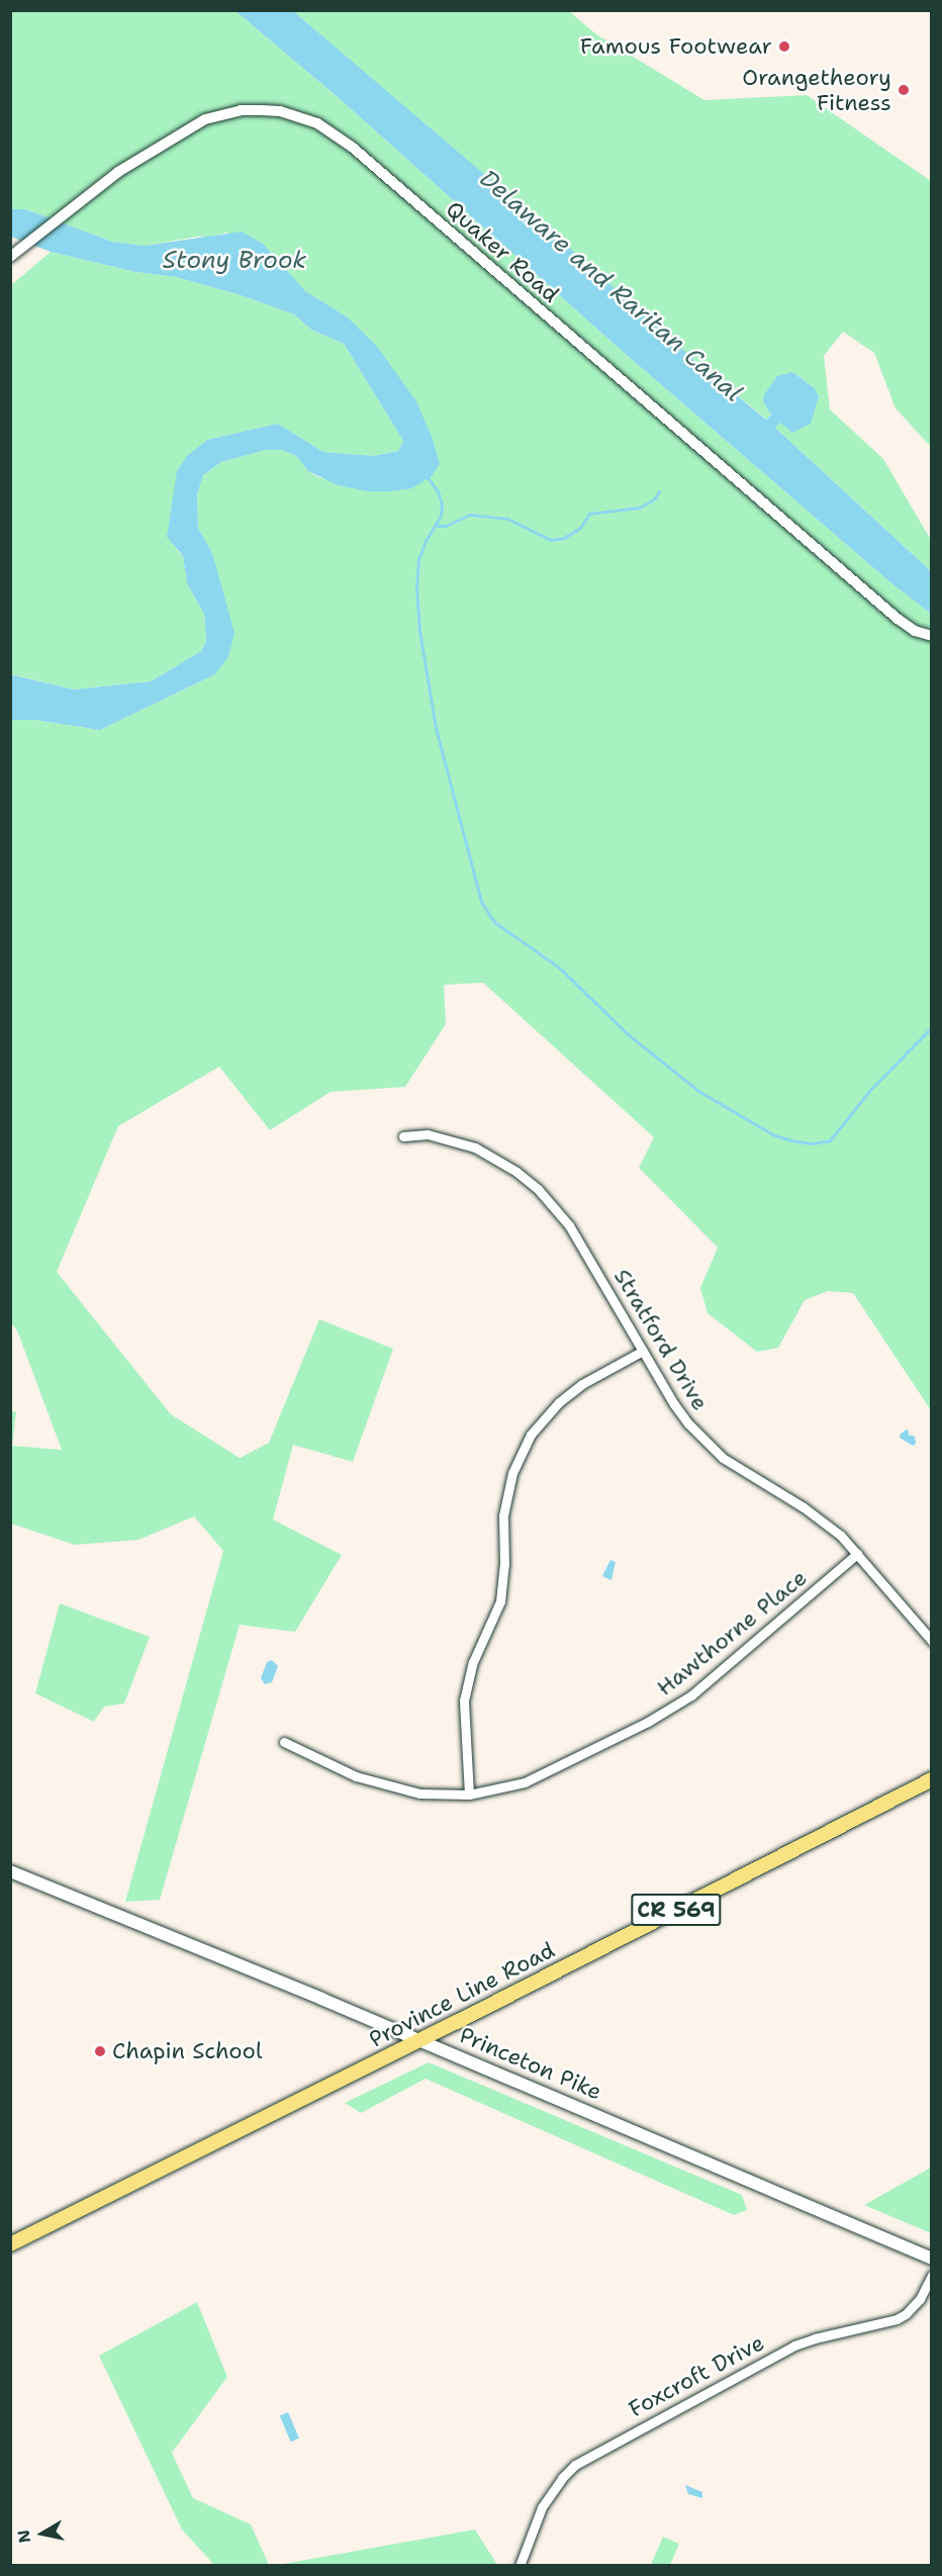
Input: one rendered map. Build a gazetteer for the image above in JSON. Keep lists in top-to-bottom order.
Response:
{
  "streets": {
    "main road": ["CR 569", "Province Line Road", "Princeton Pike"],
    "street": [
      "Quaker Road",
      "Stratford Drive",
      "Hawthorne Place",
      "Foxcroft Drive"
    ]
  },
  "crossings": [
    ["Stratford Drive", "Hawthorne Place"],
    ["Province Line Road", "Princeton Pike"]
  ],
  "water": ["Stony Brook", "Delaware and Raritan Canal"],
  "places": ["Famous Footwear", "Orangetheory Fitness", "Chapin School"],
  "north": "left"
}
